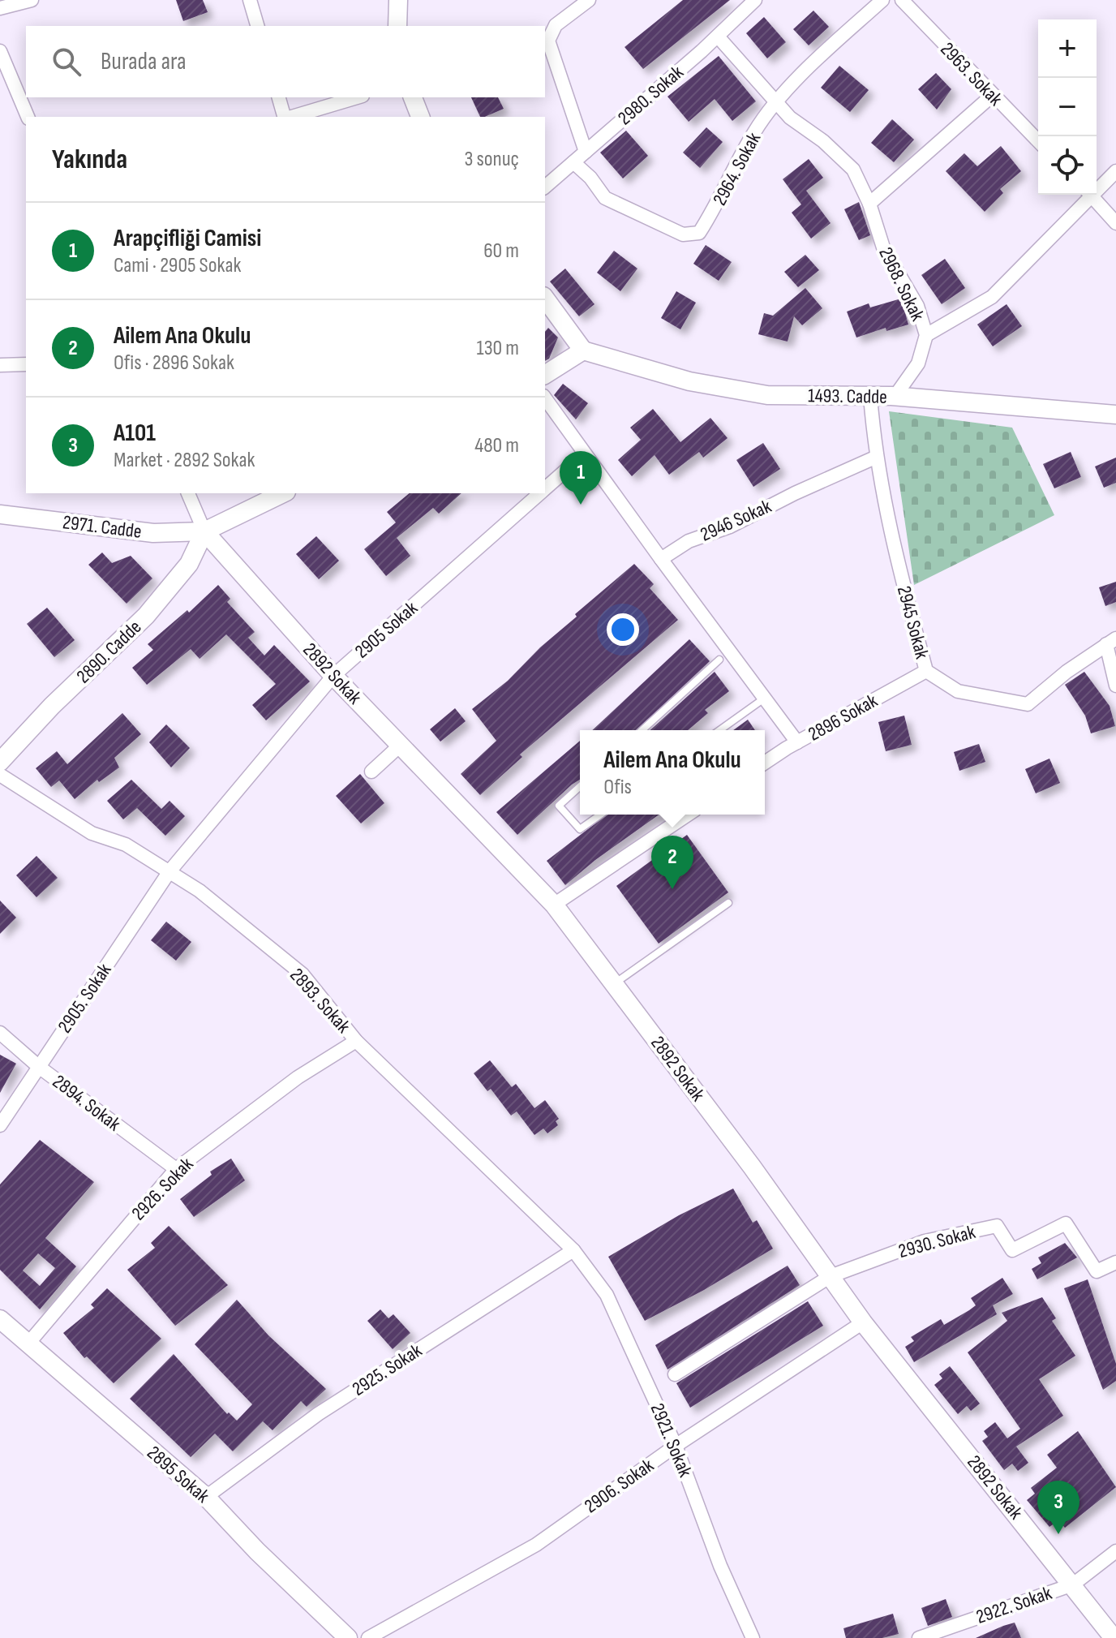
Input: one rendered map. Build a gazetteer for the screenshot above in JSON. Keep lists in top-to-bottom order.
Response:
{
  "streets": {
    "street": [
      "2963. Sokak",
      "2980. Sokak",
      "2964. Sokak",
      "2968. Sokak",
      "1493. Cadde",
      "2946 Sokak",
      "2971. Cadde",
      "2945 Sokak",
      "2905 Sokak",
      "2890. Cadde",
      "2892 Sokak",
      "2896 Sokak",
      "2905. Sokak",
      "2893. Sokak",
      "2894. Sokak",
      "2926. Sokak",
      "2930. Sokak",
      "2925. Sokak",
      "2921. Sokak",
      "2895 Sokak",
      "2906. Sokak",
      "2922. Sokak"
    ]
  },
  "crossings": [
    ["2980. Sokak", "2964. Sokak"],
    ["2980. Sokak", "2968. Sokak"],
    ["2964. Sokak", "2968. Sokak"],
    ["2968. Sokak", "1493. Cadde"],
    ["1493. Cadde", "2945 Sokak"],
    ["2946 Sokak", "2945 Sokak"],
    ["2971. Cadde", "2890. Cadde"],
    ["2971. Cadde", "2892 Sokak"],
    ["2945 Sokak", "2896 Sokak"],
    ["2905 Sokak", "2892 Sokak"],
    ["2905 Sokak", "2905. Sokak"],
    ["2905 Sokak", "2893. Sokak"],
    ["2890. Cadde", "2892 Sokak"],
    ["2892 Sokak", "2930. Sokak"],
    ["2892 Sokak", "2906. Sokak"],
    ["2892 Sokak", "2922. Sokak"],
    ["2905. Sokak", "2893. Sokak"],
    ["2905. Sokak", "2894. Sokak"],
    ["2893. Sokak", "2926. Sokak"],
    ["2893. Sokak", "2925. Sokak"],
    ["2893. Sokak", "2921. Sokak"],
    ["2894. Sokak", "2926. Sokak"],
    ["2926. Sokak", "2895 Sokak"],
    ["2925. Sokak", "2921. Sokak"],
    ["2925. Sokak", "2895 Sokak"],
    ["2921. Sokak", "2906. Sokak"]
  ],
  "page": {
    "map_buttons": ["+", "−"],
    "search": "Burada ara",
    "heading": ["Yakında", "3 sonuç"],
    "list": [
      {
        "mark": "1",
        "name": "Arapçifliği Camisi",
        "note": "Cami · 2905 Sokak",
        "value": "60 m"
      },
      {
        "mark": "2",
        "name": "Ailem Ana Okulu",
        "note": "Ofis · 2896 Sokak",
        "value": "130 m"
      },
      {
        "mark": "3",
        "name": "A101",
        "note": "Market · 2892 Sokak",
        "value": "480 m"
      }
    ],
    "pins": ["1", "2", "3"],
    "popup": ["Ailem Ana Okulu", "Ofis"]
  }
}
